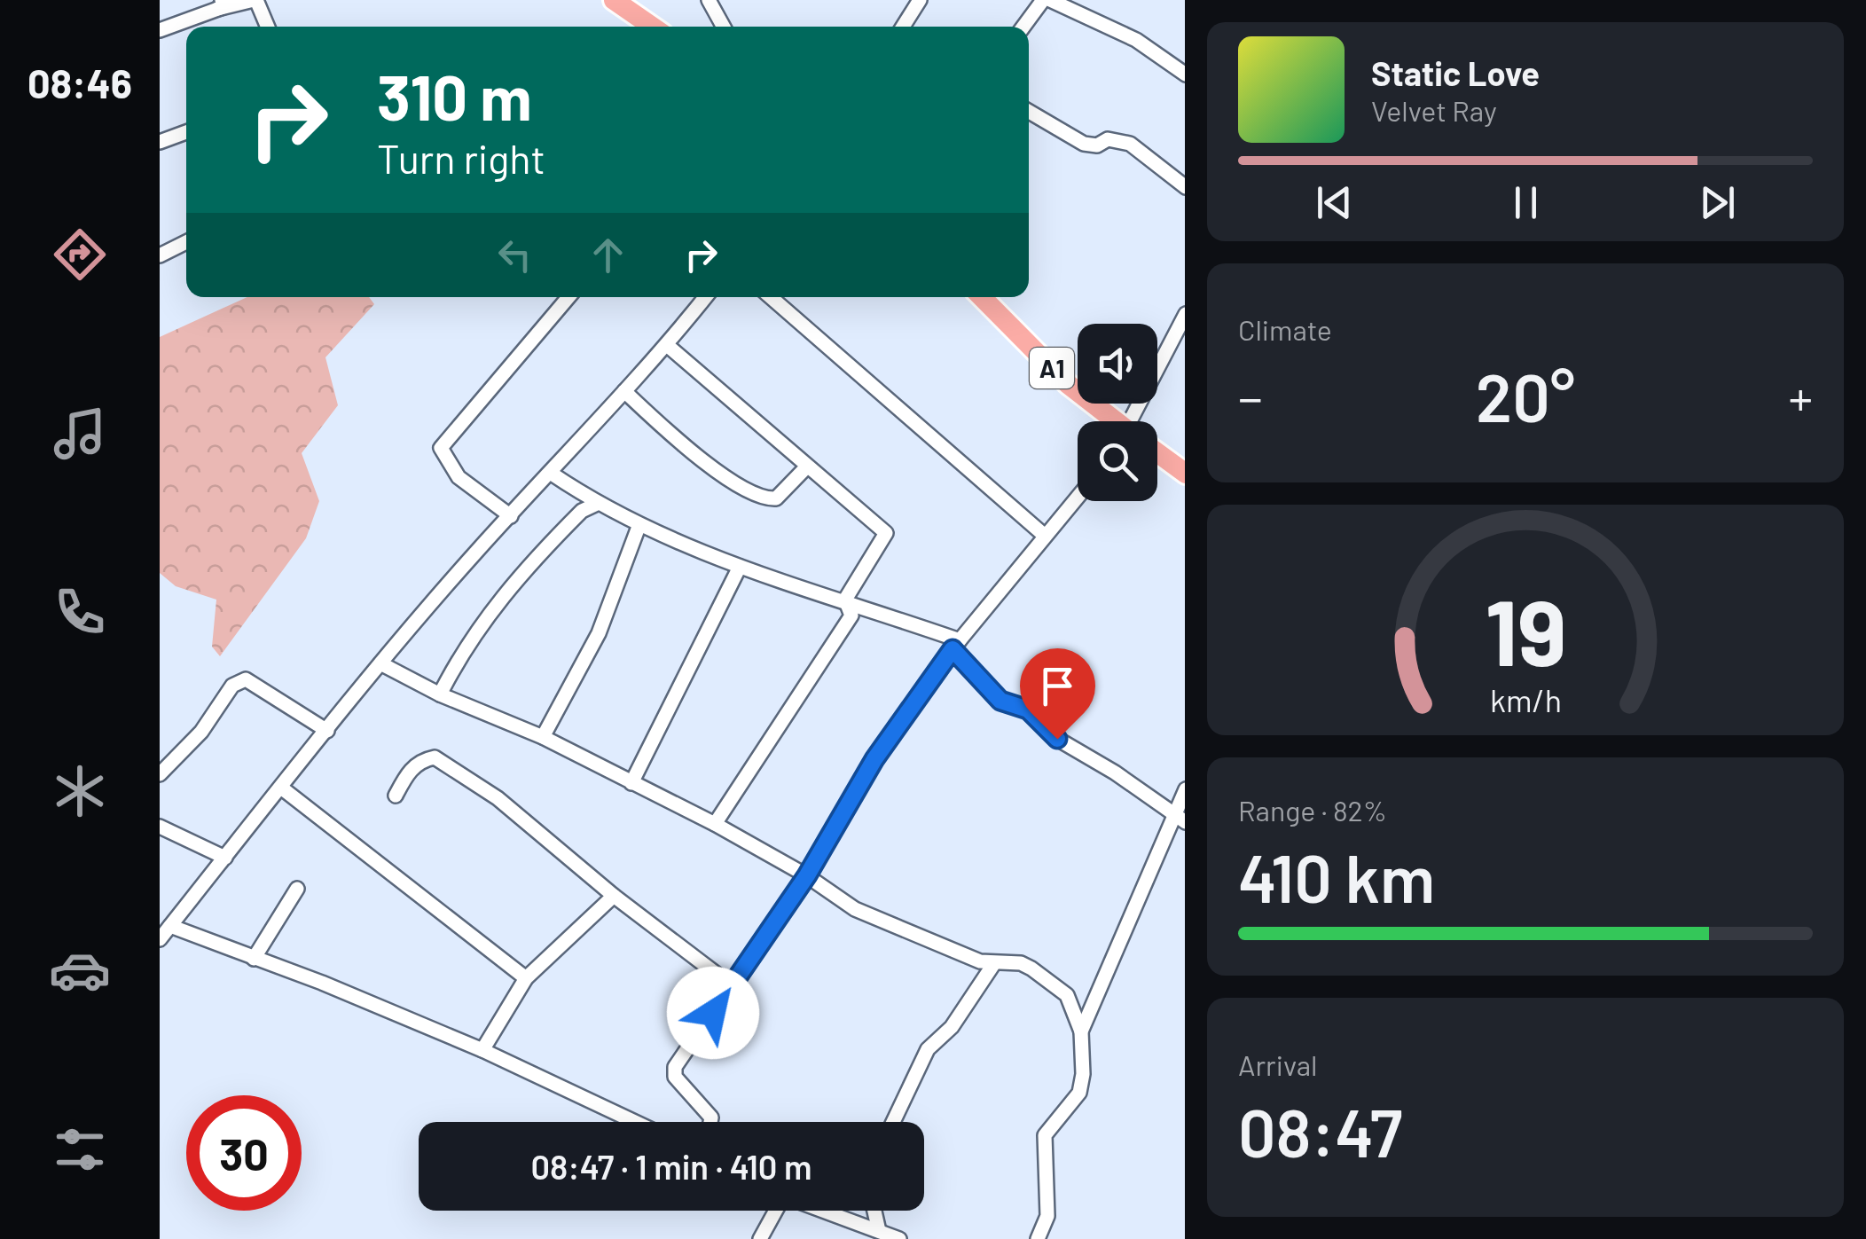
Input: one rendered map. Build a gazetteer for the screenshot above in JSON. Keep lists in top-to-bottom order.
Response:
{
  "streets": {
    "highway": ["A1"]
  },
  "page": {
    "tabs": "08:46",
    "turn": ["310 m", "Turn right"],
    "song": ["Static Love", "Velvet Ray"],
    "tile": [
      "Climate",
      ["Range · 82%", "410 km"],
      ["Arrival", "08:47"]
    ],
    "heat": ["−", "20°", "+"],
    "limit": "30",
    "trip": "08:47 · 1 min · 410 m",
    "gauge": ["19", "km/h"]
  }
}
